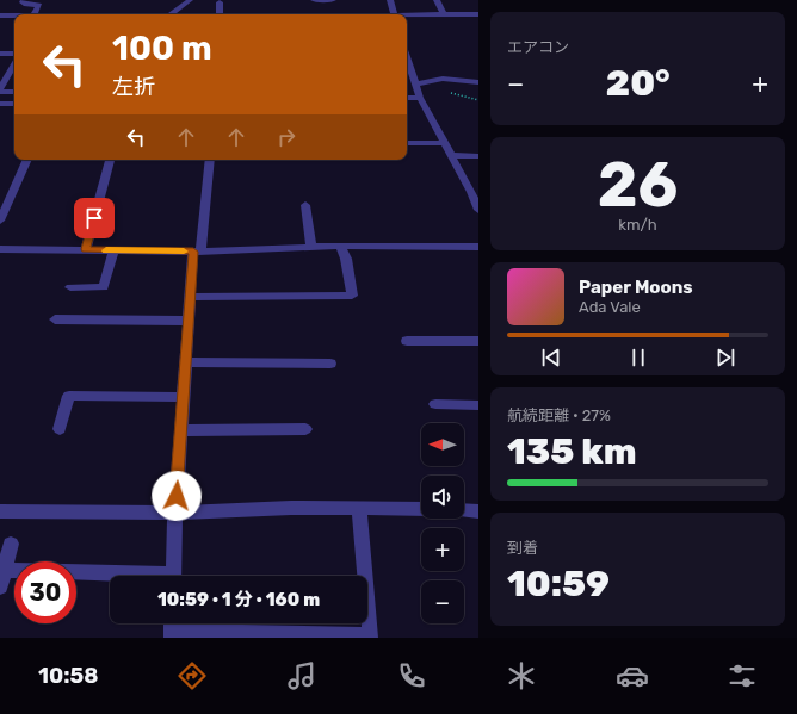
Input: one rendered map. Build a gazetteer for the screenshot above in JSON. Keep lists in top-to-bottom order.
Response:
{
  "north": "left",
  "page": {
    "tile": [
      "エアコン",
      ["26", "km/h"],
      ["航続距離 · 27%", "135 km"],
      ["到着", "10:59"]
    ],
    "turn": ["100 m", "左折"],
    "heat": ["−", "20°", "+"],
    "song": ["Paper Moons", "Ada Vale"],
    "map_buttons": ["+", "−"],
    "limit": "30",
    "trip": "10:59 · 1 分 · 160 m",
    "tabs": "10:58"
  }
}
